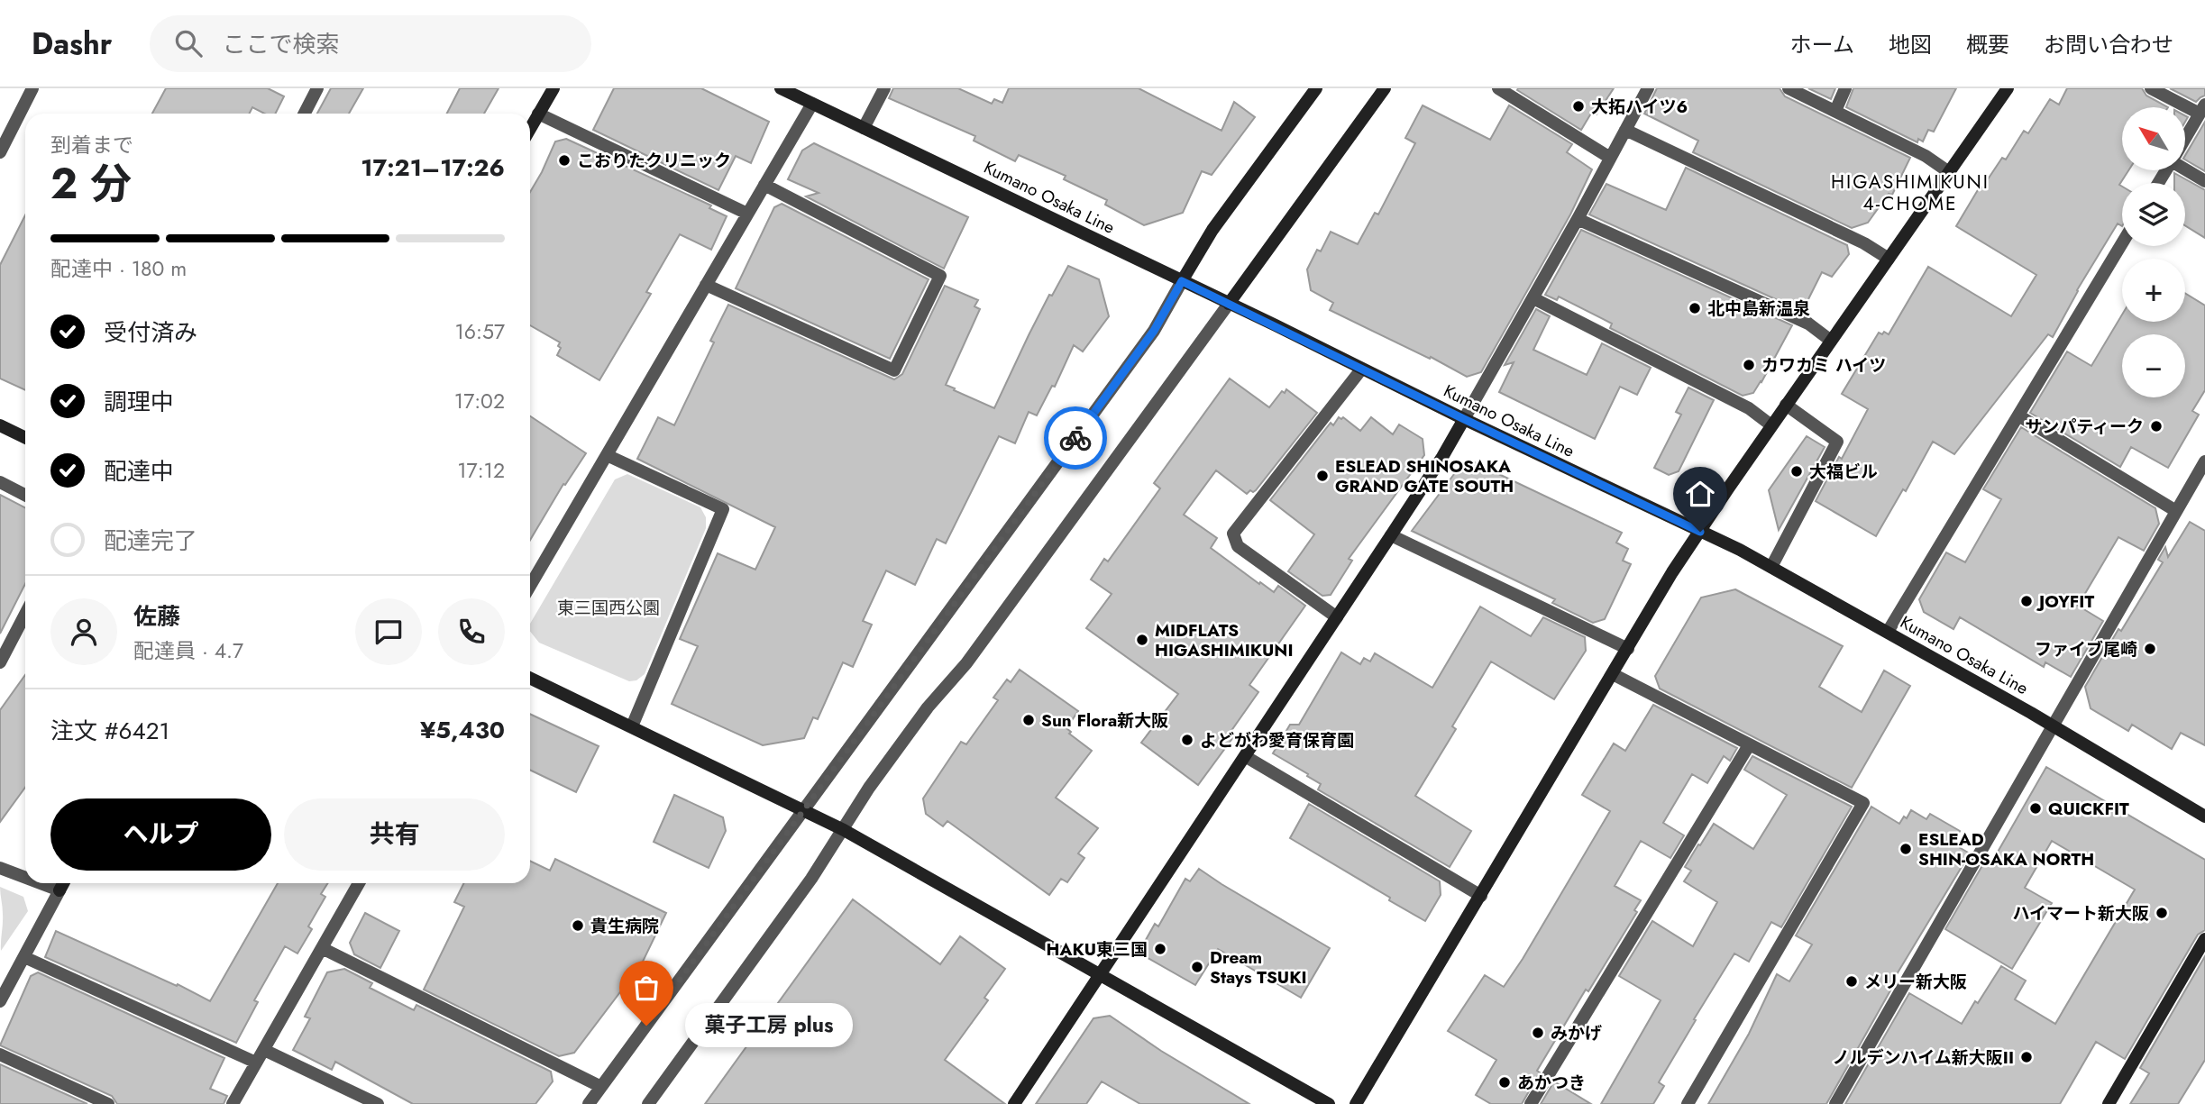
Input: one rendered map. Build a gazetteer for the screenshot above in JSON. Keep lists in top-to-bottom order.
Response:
{
  "streets": {
    "street": ["Kumano Osaka Line"]
  },
  "districts": ["HIGASHIMIKUNI 4-CHOME"],
  "parks": ["東三国西公園"],
  "places": [
    "大拓ハイツ6",
    "こおりたクリニック",
    "北中島新温泉",
    "カワカミ ハイツ",
    "サンパティーク",
    "大福ビル",
    "ESLEAD SHINOSAKA GRAND GATE SOUTH",
    "JOYFIT",
    "MIDFLATS HIGASHIMIKUNI",
    "ファイブ尾崎",
    "Sun Flora新大阪",
    "よどがわ愛育保育園",
    "QUICKFIT",
    "ESLEAD SHIN-OSAKA NORTH",
    "ハイマート新大阪",
    "貴生病院",
    "HAKU東三国",
    "Dream Stays TSUKI",
    "メリー新大阪",
    "菓子工房 plus",
    "みかげ",
    "ノルデンハイム新大阪II",
    "あかつき"
  ],
  "north": "top left",
  "page": {
    "header": "Dashr",
    "search": "ここで検索",
    "nav": [
      "ホーム",
      "地図",
      "概要",
      "お問い合わせ"
    ],
    "map_buttons": ["+", "−"],
    "heading": ["2 分", "到着まで", "17:21–17:26"],
    "panel": [
      "佐藤",
      "配達員 · 4.7",
      "注文 #6421",
      "¥5,430"
    ],
    "bar": "配達中 · 180 m",
    "list": [
      ["受付済み", "16:57"],
      ["調理中", "17:02"],
      ["配達中", "17:12"],
      "配達完了"
    ],
    "buttons": ["ヘルプ", "共有"],
    "bubble": "菓子工房 plus"
  }
}
